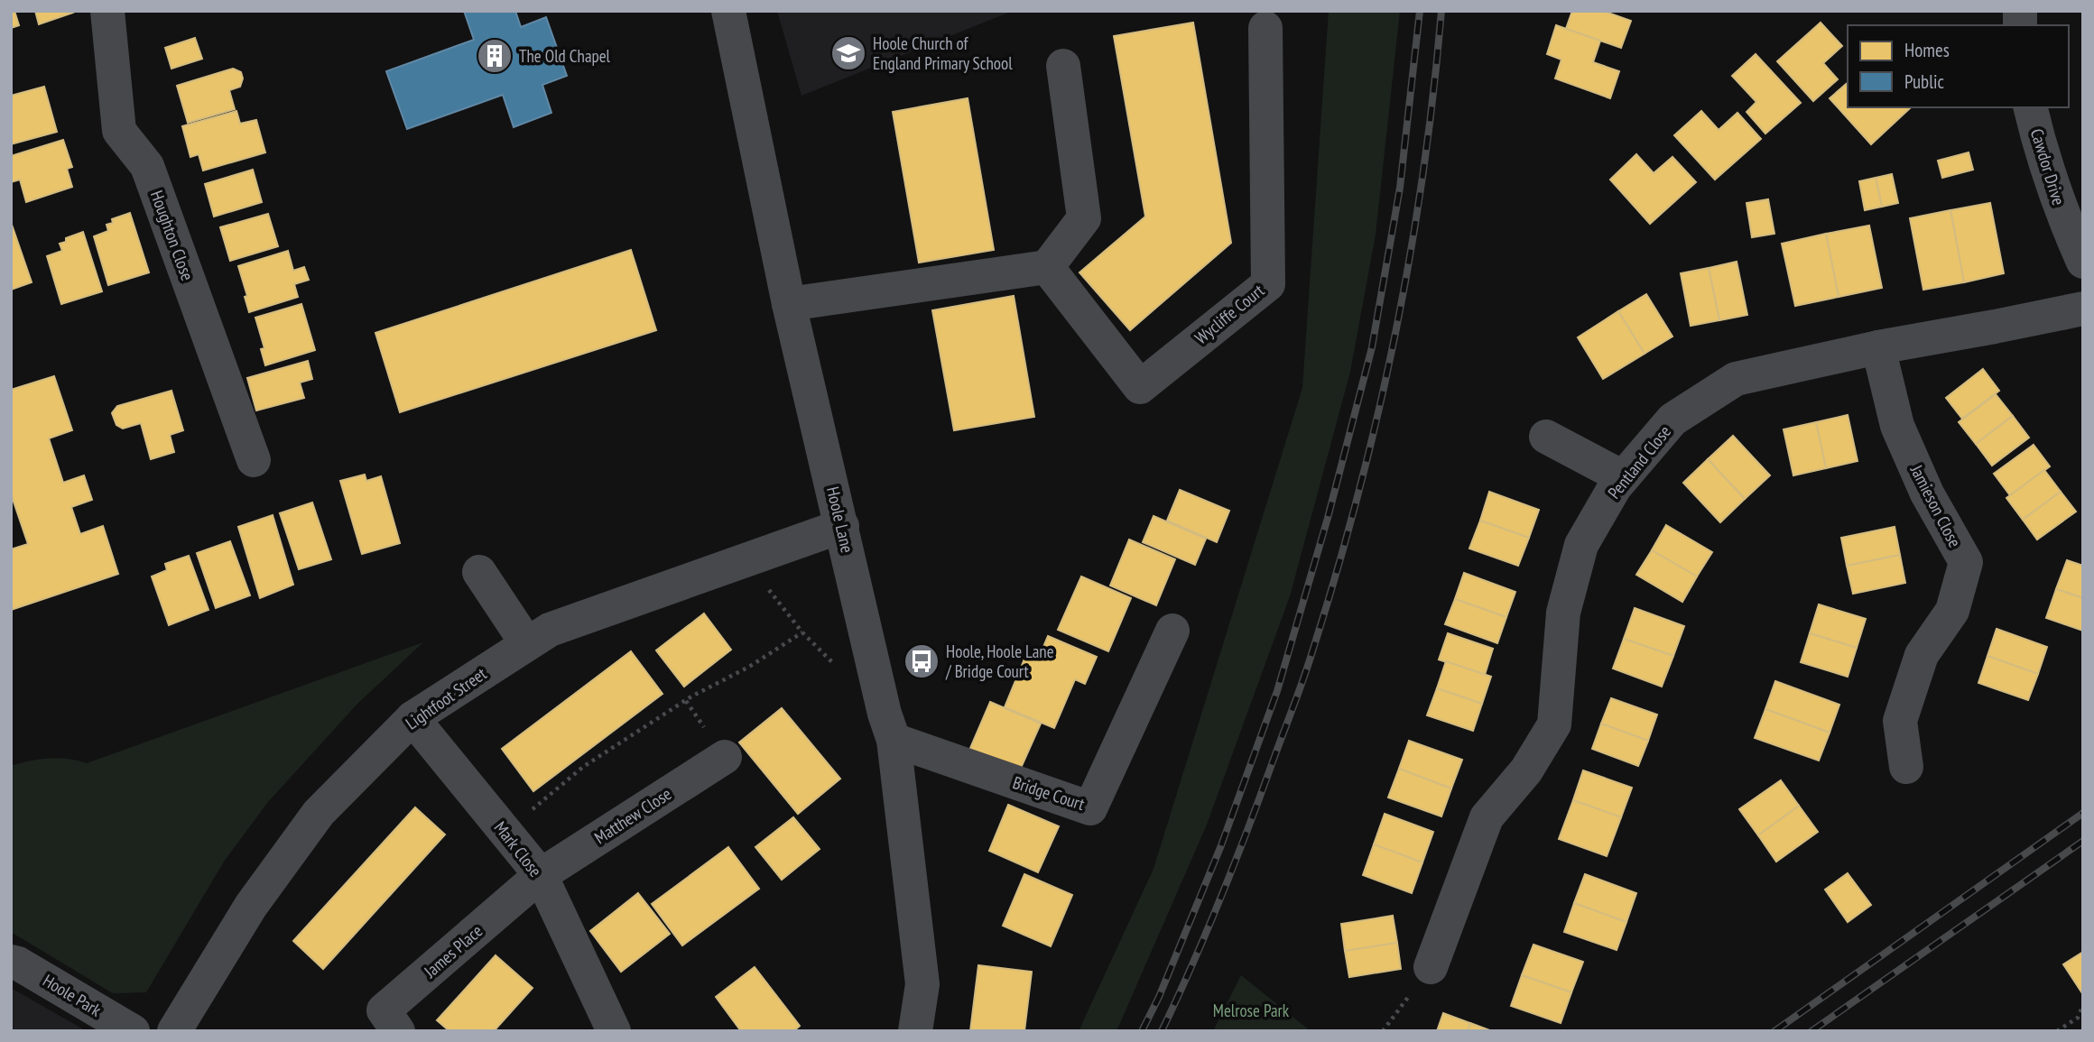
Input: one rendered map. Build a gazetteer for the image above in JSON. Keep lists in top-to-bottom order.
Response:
{
  "streets": {
    "street": [
      "Cawdor Drive",
      "Houghton Close",
      "Wycliffe Court",
      "Pentland Close",
      "Jamieson Close",
      "Hoole Lane",
      "Lightfoot Street",
      "Bridge Court",
      "Matthew Close",
      "Mark Close",
      "James Place",
      "Hoole Park"
    ]
  },
  "crossings": [
    ["Pentland Close", "Jamieson Close"],
    ["Hoole Lane", "Lightfoot Street"],
    ["Hoole Lane", "Bridge Court"],
    ["Lightfoot Street", "Mark Close"],
    ["Matthew Close", "Mark Close"],
    ["Matthew Close", "James Place"],
    ["Mark Close", "James Place"]
  ],
  "parks": ["Melrose Park"],
  "places": {
    "school or university": ["Hoole Church of England Primary School"],
    "building": ["The Old Chapel"],
    "bus stop": ["Hoole, Hoole Lane / Bridge Court"]
  },
  "legend": ["Homes", "Public"]
}
